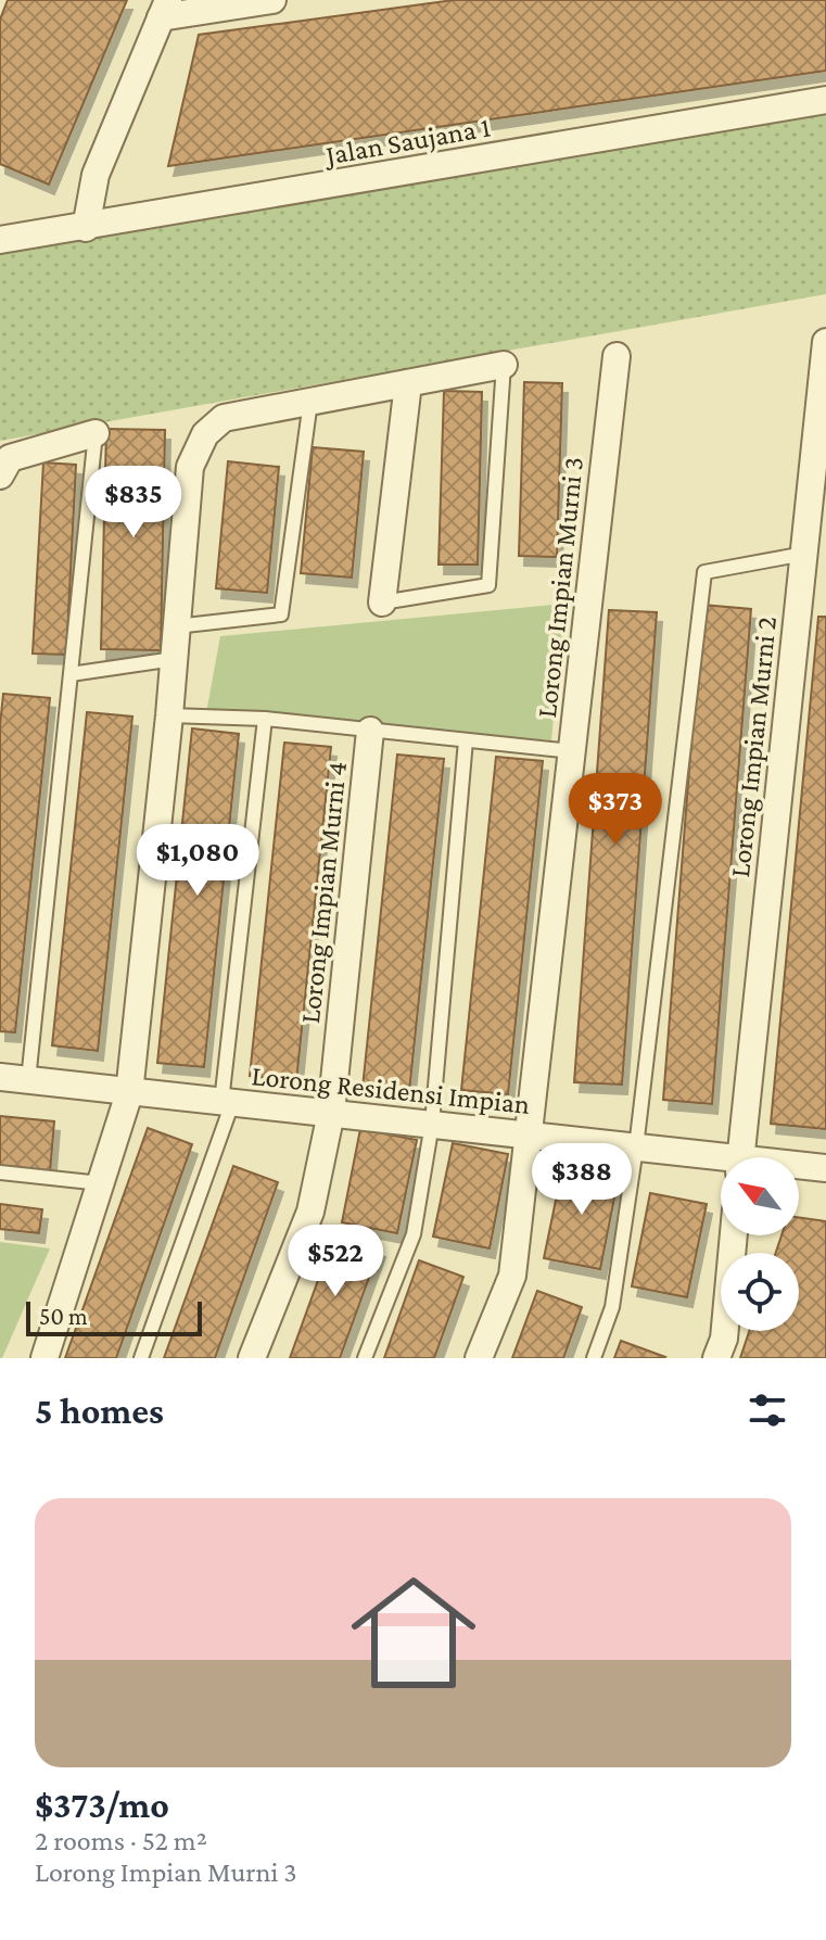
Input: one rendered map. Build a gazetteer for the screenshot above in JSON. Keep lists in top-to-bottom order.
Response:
{
  "streets": {
    "street": [
      "Jalan Saujana 1",
      "Lorong Impian Murni 3",
      "Lorong Impian Murni 2",
      "Lorong Impian Murni 4",
      "Lorong Residensi Impian"
    ]
  },
  "crossings": [
    ["Lorong Impian Murni 3", "Lorong Residensi Impian"],
    ["Lorong Impian Murni 4", "Lorong Residensi Impian"]
  ],
  "scale_bar": "50 m",
  "north": "top left",
  "page": {
    "price": [
      "$835",
      "$373",
      "$1,080",
      "$388",
      "$522"
    ],
    "scale": "50 m",
    "heading": "5 homes",
    "list": [
      {
        "name": "$373/mo",
        "note": "2 rooms · 52 m² · Lorong Impian Murni 3"
      }
    ]
  }
}
